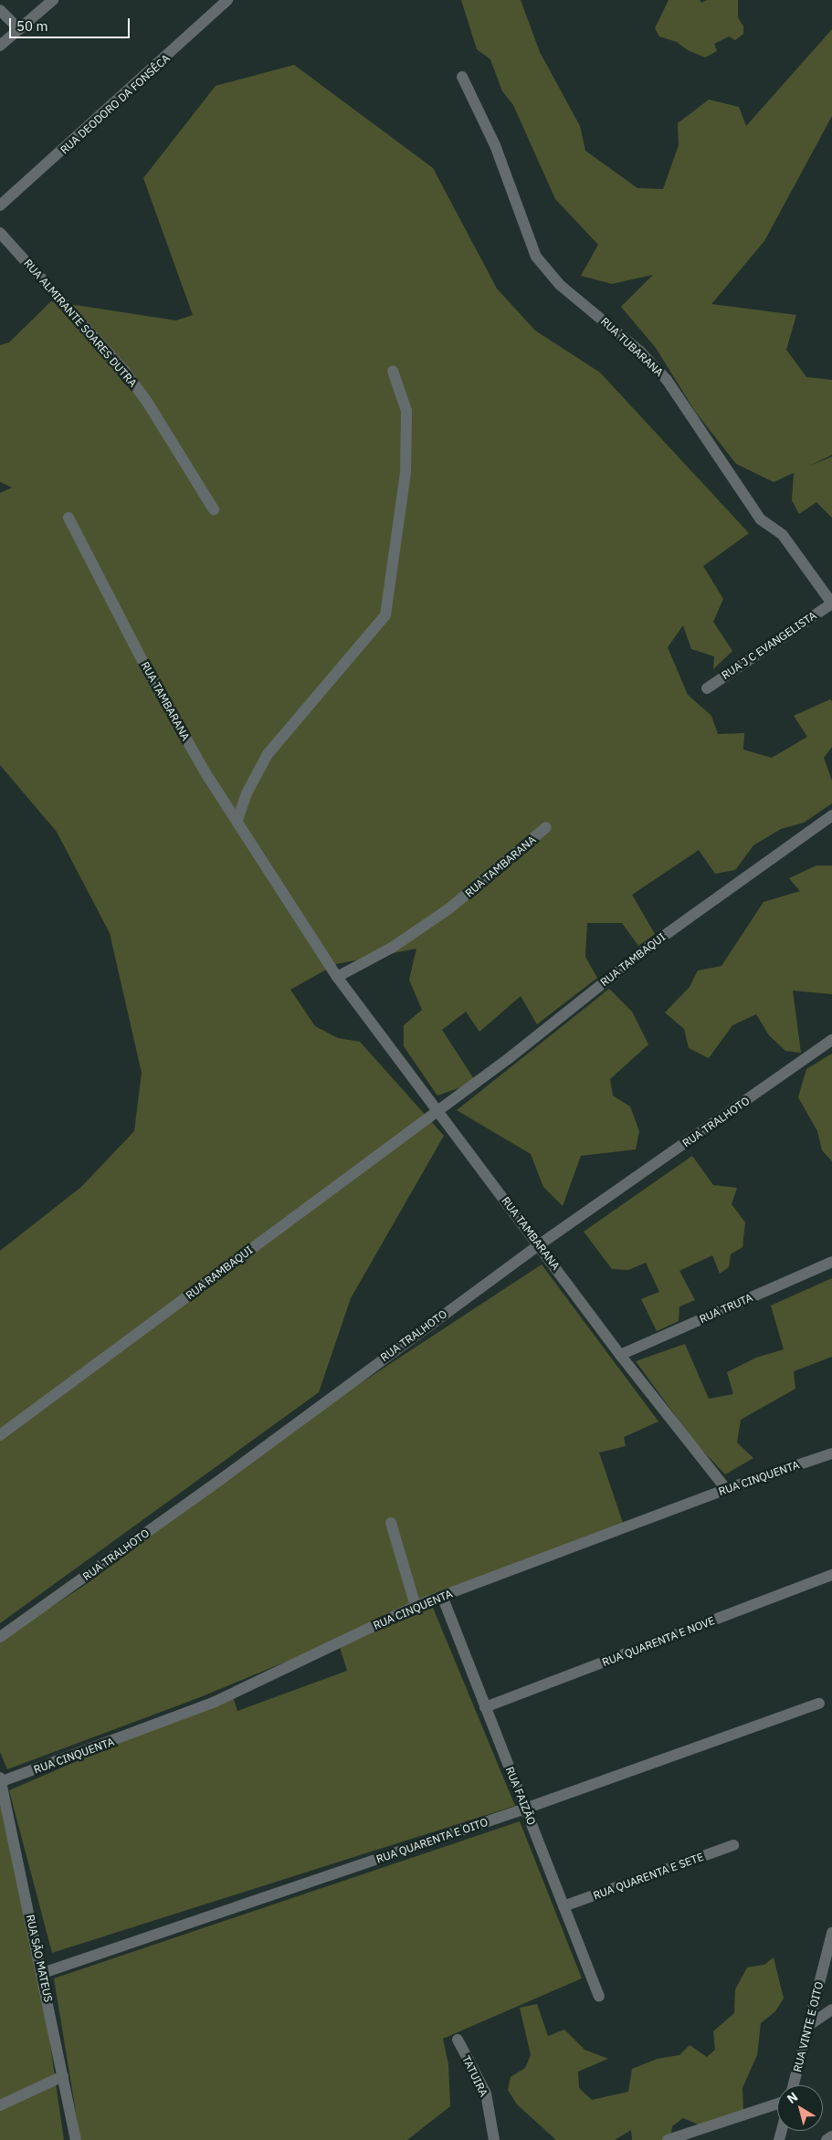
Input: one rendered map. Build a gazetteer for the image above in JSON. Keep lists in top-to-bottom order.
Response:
{
  "streets": {
    "street": [
      "RUA DEODORO DA FONSÊCA",
      "RUA ALMIRANTE SOARES DUTRA",
      "RUA TUBARANA",
      "RUA J C EVANGELISTA",
      "RUA TAMBARANA",
      "RUA TAMBAQUI",
      "RUA TRALHOTO",
      "RUA RAMBAQUI",
      "RUA TRUTA",
      "RUA CINQUENTA",
      "RUA QUARENTA E NOVE",
      "RUA FAIZÃO",
      "RUA QUARENTA E OITO",
      "RUA QUARENTA E SETE",
      "RUA SÃO MATEUS",
      "RUA VINTE E OITO",
      "TATUIRA"
    ]
  },
  "crossings": [
    ["RUA TUBARANA", "RUA J C EVANGELISTA"],
    ["RUA TAMBARANA", "RUA TAMBAQUI"],
    ["RUA TAMBARANA", "RUA TRALHOTO"],
    ["RUA TAMBARANA", "RUA RAMBAQUI"],
    ["RUA TAMBARANA", "RUA TRUTA"],
    ["RUA TAMBARANA", "RUA CINQUENTA"],
    ["RUA TAMBAQUI", "RUA RAMBAQUI"],
    ["RUA CINQUENTA", "RUA FAIZÃO"],
    ["RUA CINQUENTA", "RUA SÃO MATEUS"],
    ["RUA QUARENTA E NOVE", "RUA FAIZÃO"],
    ["RUA FAIZÃO", "RUA QUARENTA E OITO"],
    ["RUA FAIZÃO", "RUA QUARENTA E SETE"],
    ["RUA QUARENTA E OITO", "RUA SÃO MATEUS"]
  ],
  "scale_bar": "50 m",
  "north": "top left"
}
